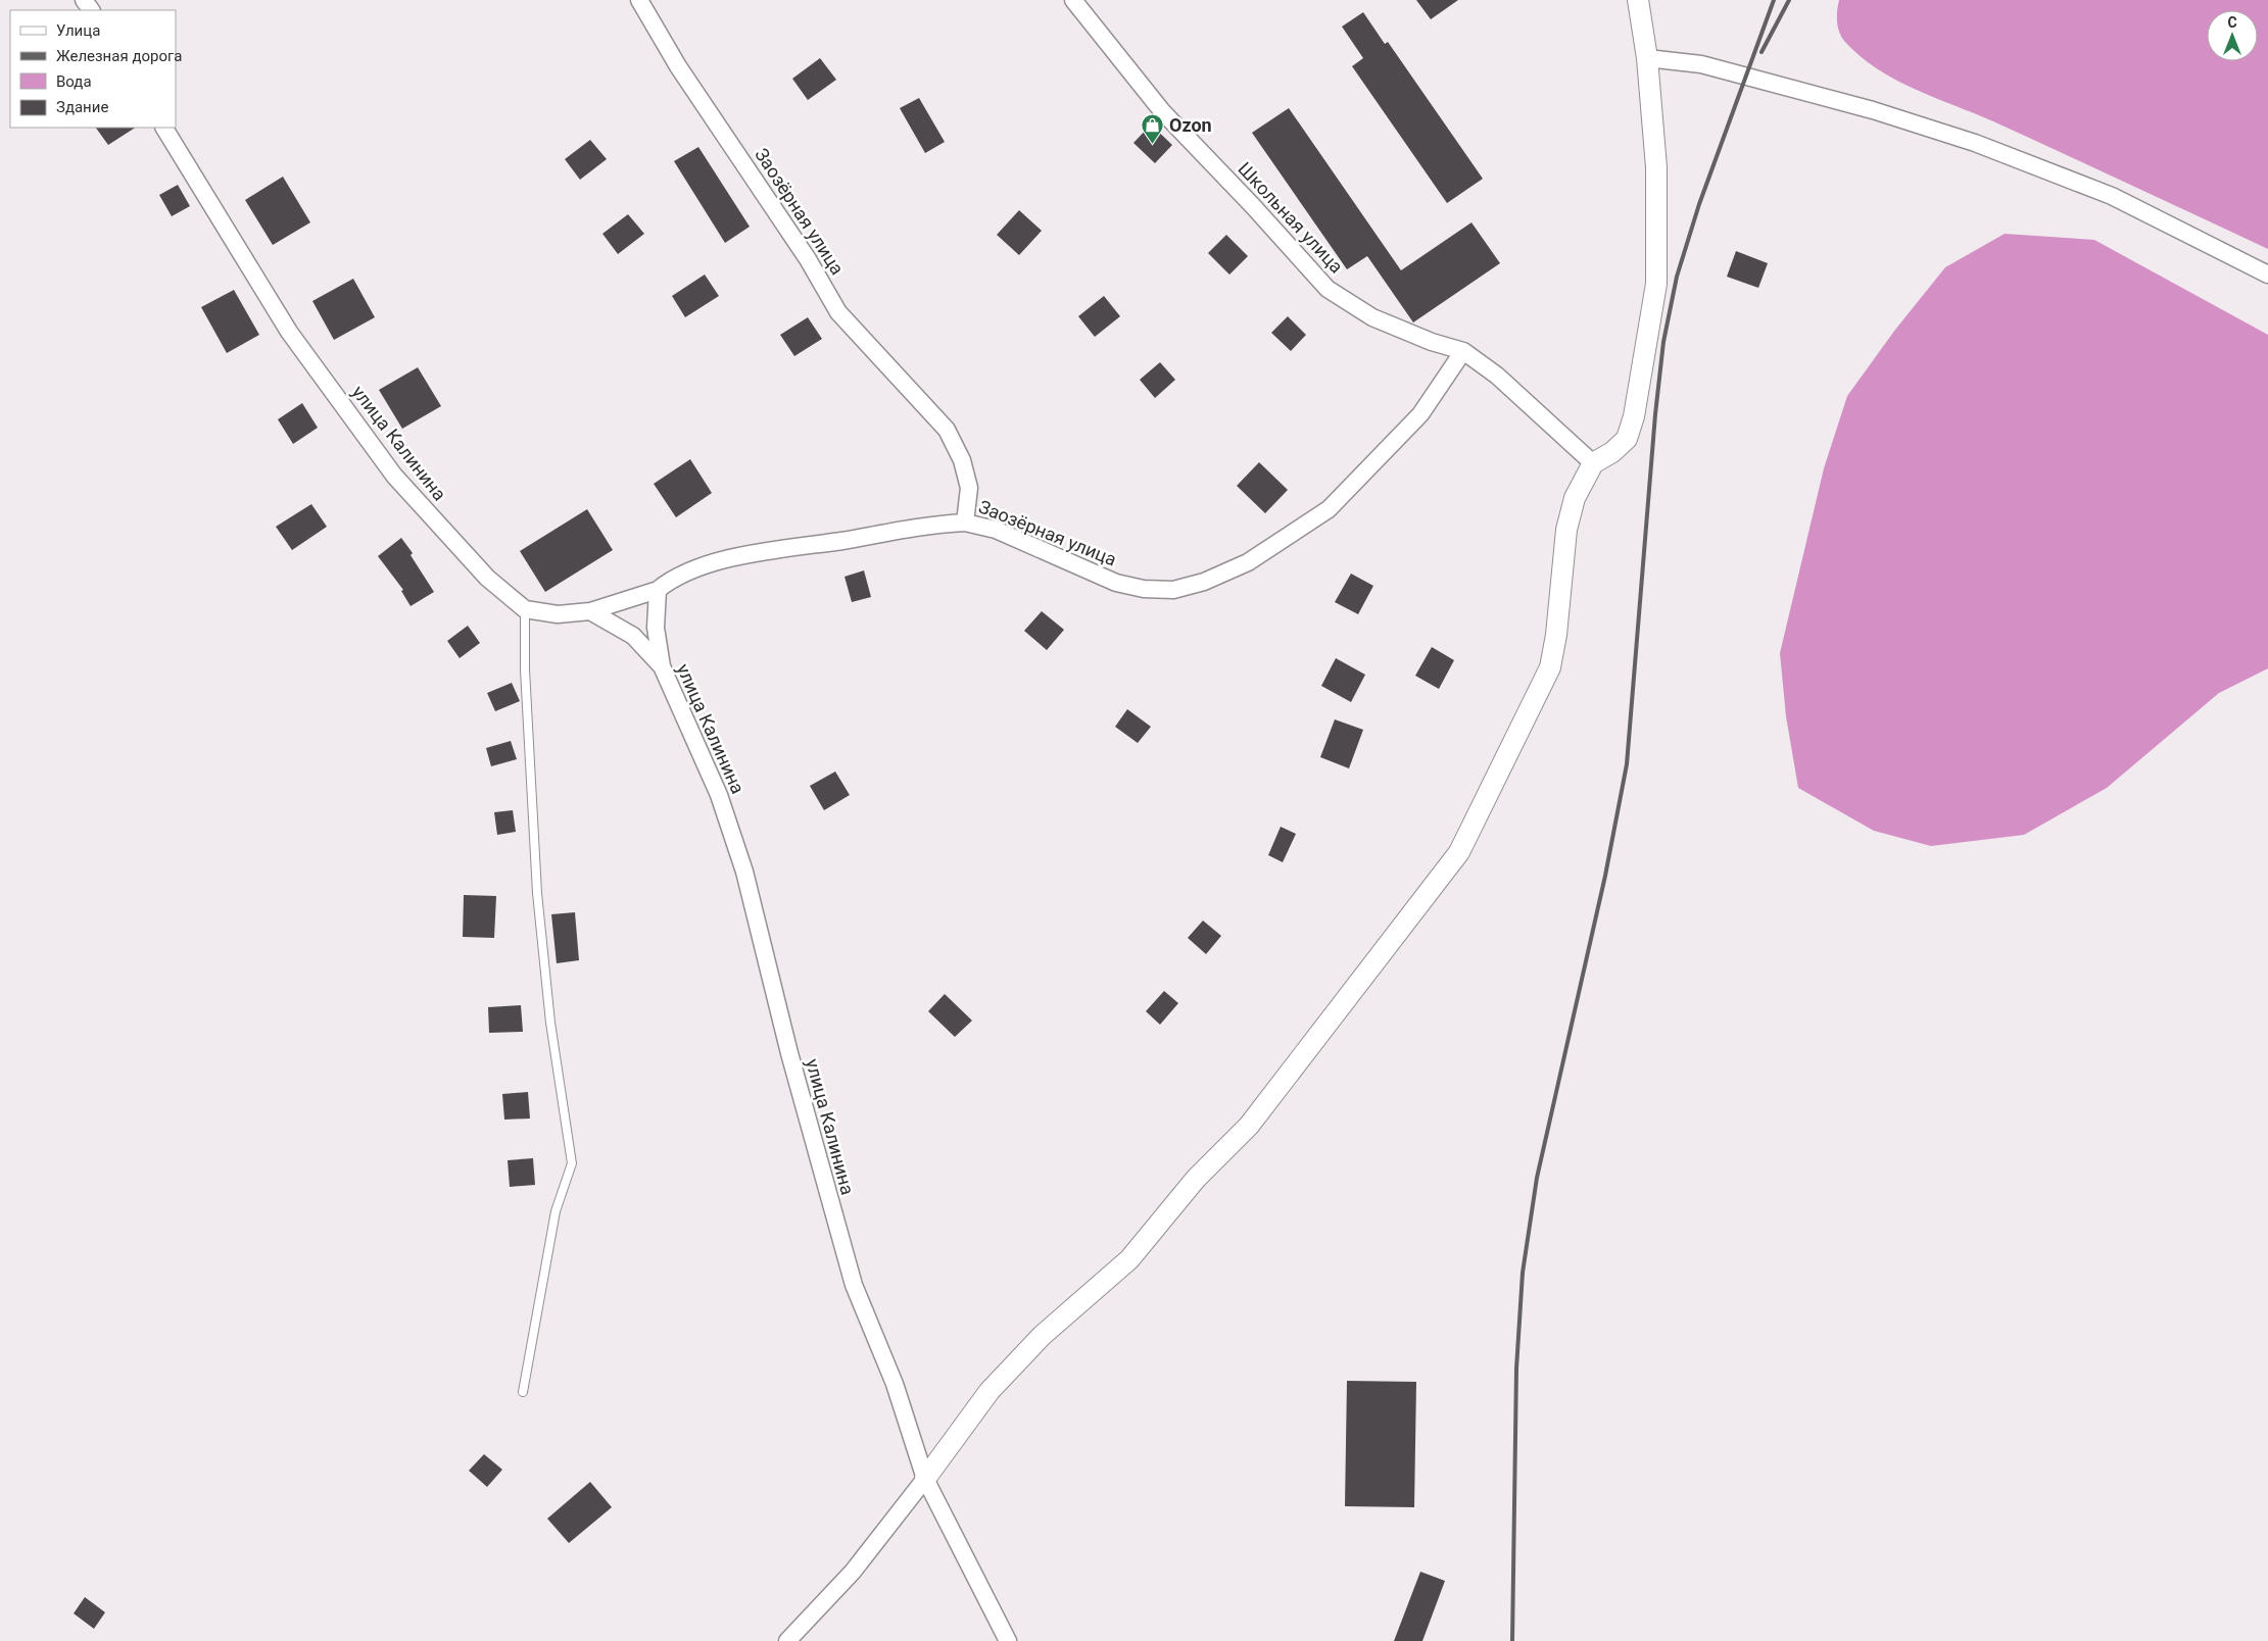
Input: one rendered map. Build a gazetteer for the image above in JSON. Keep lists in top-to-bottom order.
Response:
{
  "streets": {
    "street": ["Заозёрная улица", "Школьная улица", "улица Калинина"]
  },
  "crossings": [
    ["Заозёрная улица", "Школьная улица"]
  ],
  "places": {
    "shop": ["Ozon"]
  },
  "legend": [
    "Улица",
    "Железная дорога",
    "Вода",
    "Здание"
  ],
  "north": "top"
}
